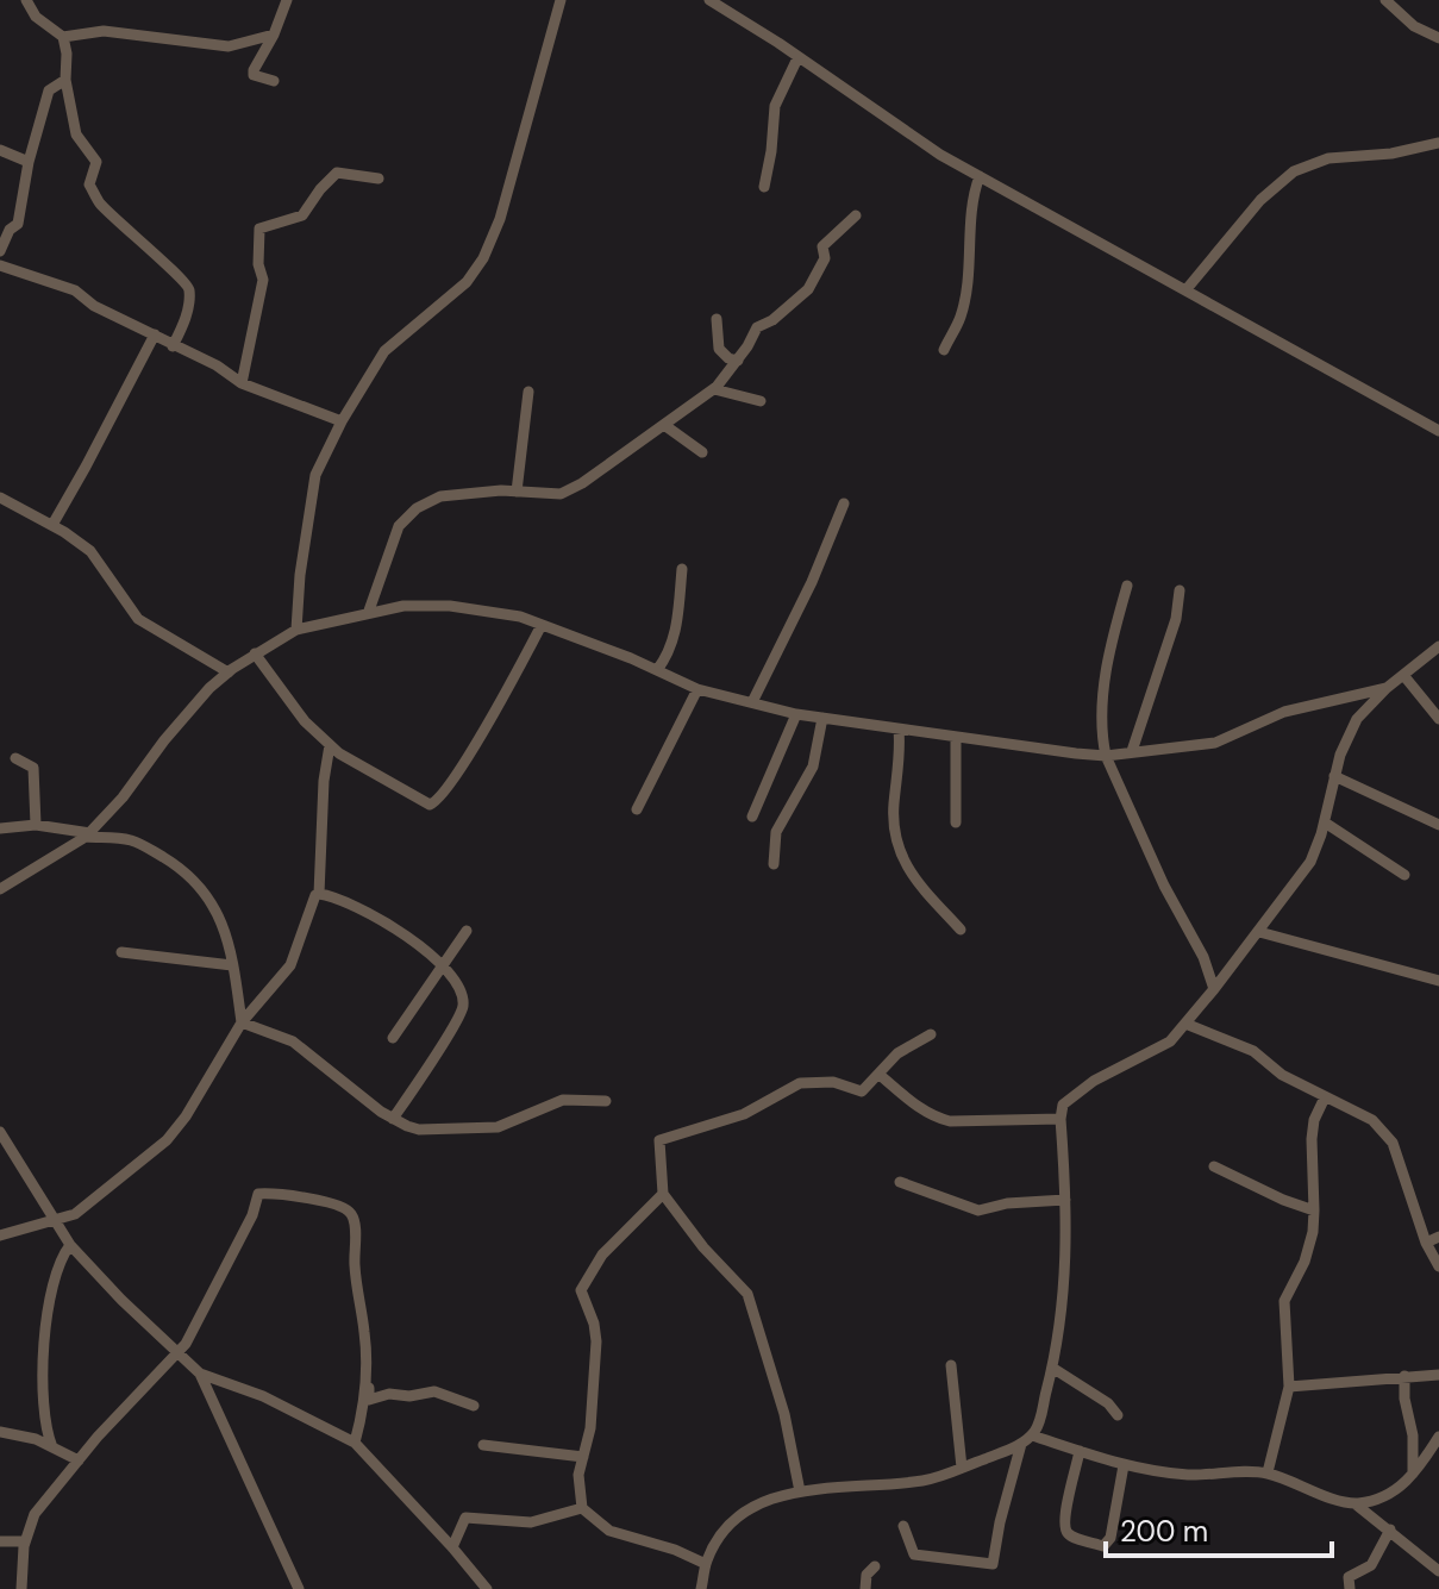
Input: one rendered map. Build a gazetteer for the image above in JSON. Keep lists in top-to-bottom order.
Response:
{
  "scale_bar": "200 m"
}
